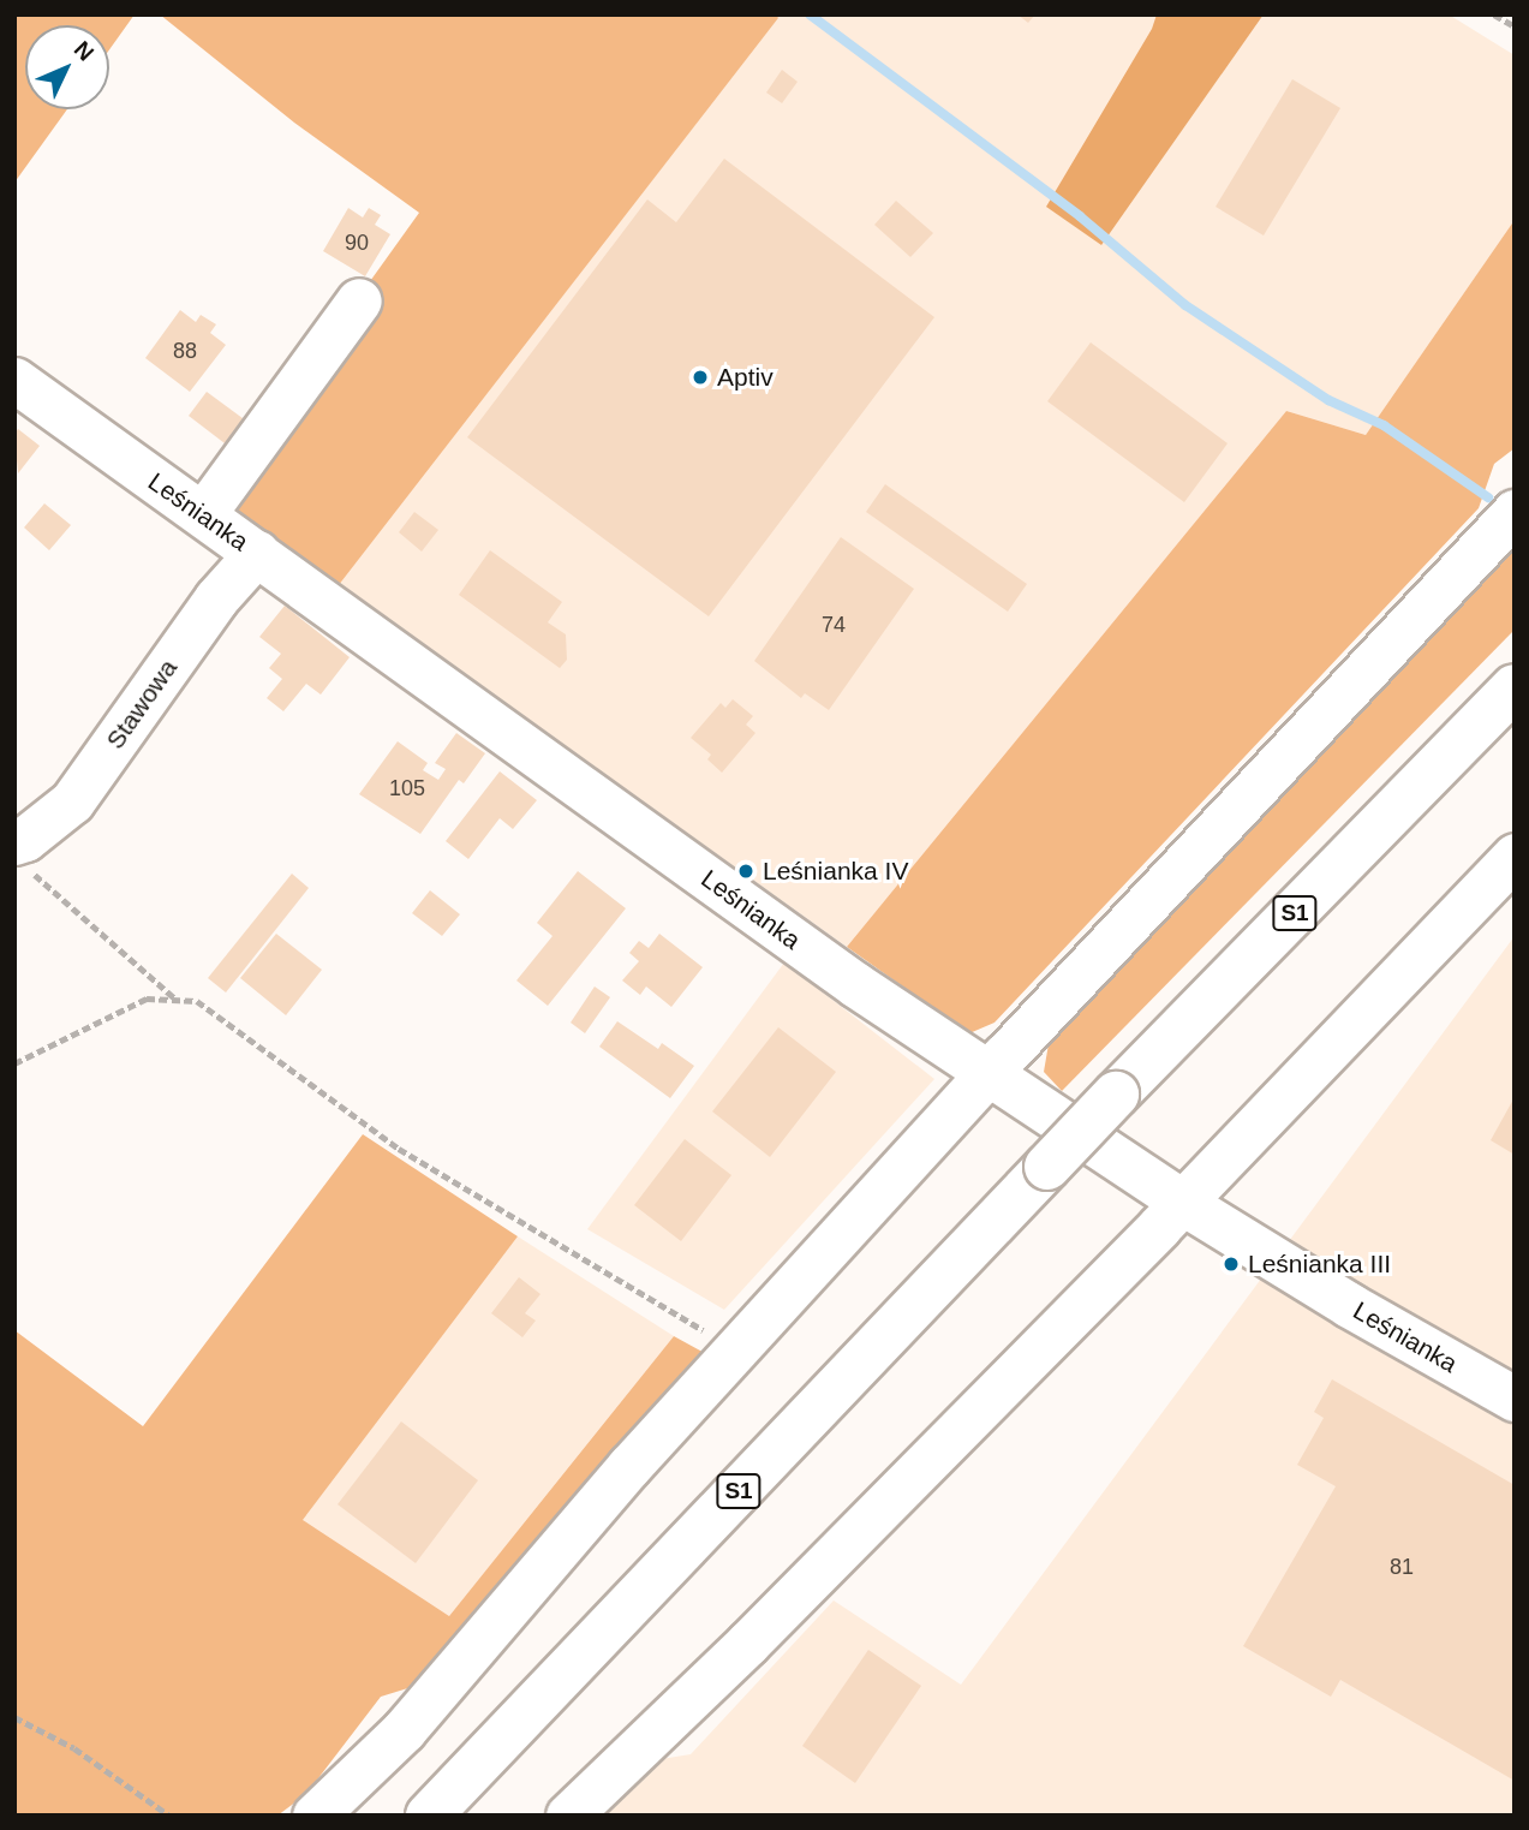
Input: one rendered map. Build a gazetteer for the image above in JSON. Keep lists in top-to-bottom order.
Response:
{
  "streets": {
    "highway": ["S1"],
    "street": ["Leśnianka", "Stawowa"]
  },
  "crossings": [
    ["Leśnianka", "Stawowa"]
  ],
  "places": ["Aptiv", "Leśnianka IV", "Leśnianka III"],
  "house_numbers": [
    "90",
    "88",
    "74",
    "105",
    "81"
  ],
  "north": "top right"
}
